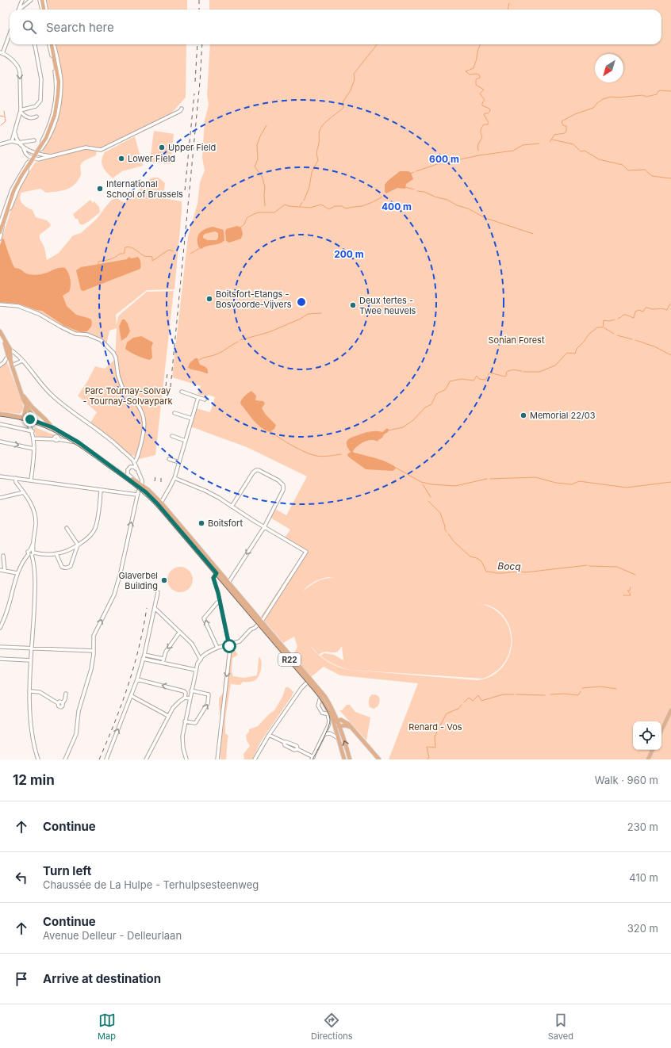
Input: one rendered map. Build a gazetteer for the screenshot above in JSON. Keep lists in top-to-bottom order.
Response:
{
  "streets": {
    "main road": ["R22"]
  },
  "water": ["Bocq"],
  "parks": ["Sonian Forest", "Parc Tournay-Solvay - Tournay-Solvaypark", "Renard - Vos"],
  "places": [
    "Upper Field",
    "Lower Field",
    "International School of Brussels",
    "Boitsfort-Etangs - Bosvoorde-Vijvers",
    "Deux tertes - Twee heuvels",
    "Memorial 22/03",
    "Boitsfort",
    "Glaverbel Building"
  ],
  "north": "bottom left",
  "page": {
    "search": "Search here",
    "heading": ["12 min", "Walk · 960 m"],
    "list": [
      ["Continue", "230 m"],
      ["Turn left", "Chaussée de La Hulpe - Terhulpsesteenweg", "410 m"],
      ["Continue", "Avenue Delleur - Delleurlaan", "320 m"],
      "Arrive at destination"
    ],
    "nav": ["Map", "Directions", "Saved"]
  },
  "rings": ["600 m", "400 m", "200 m"]
}
